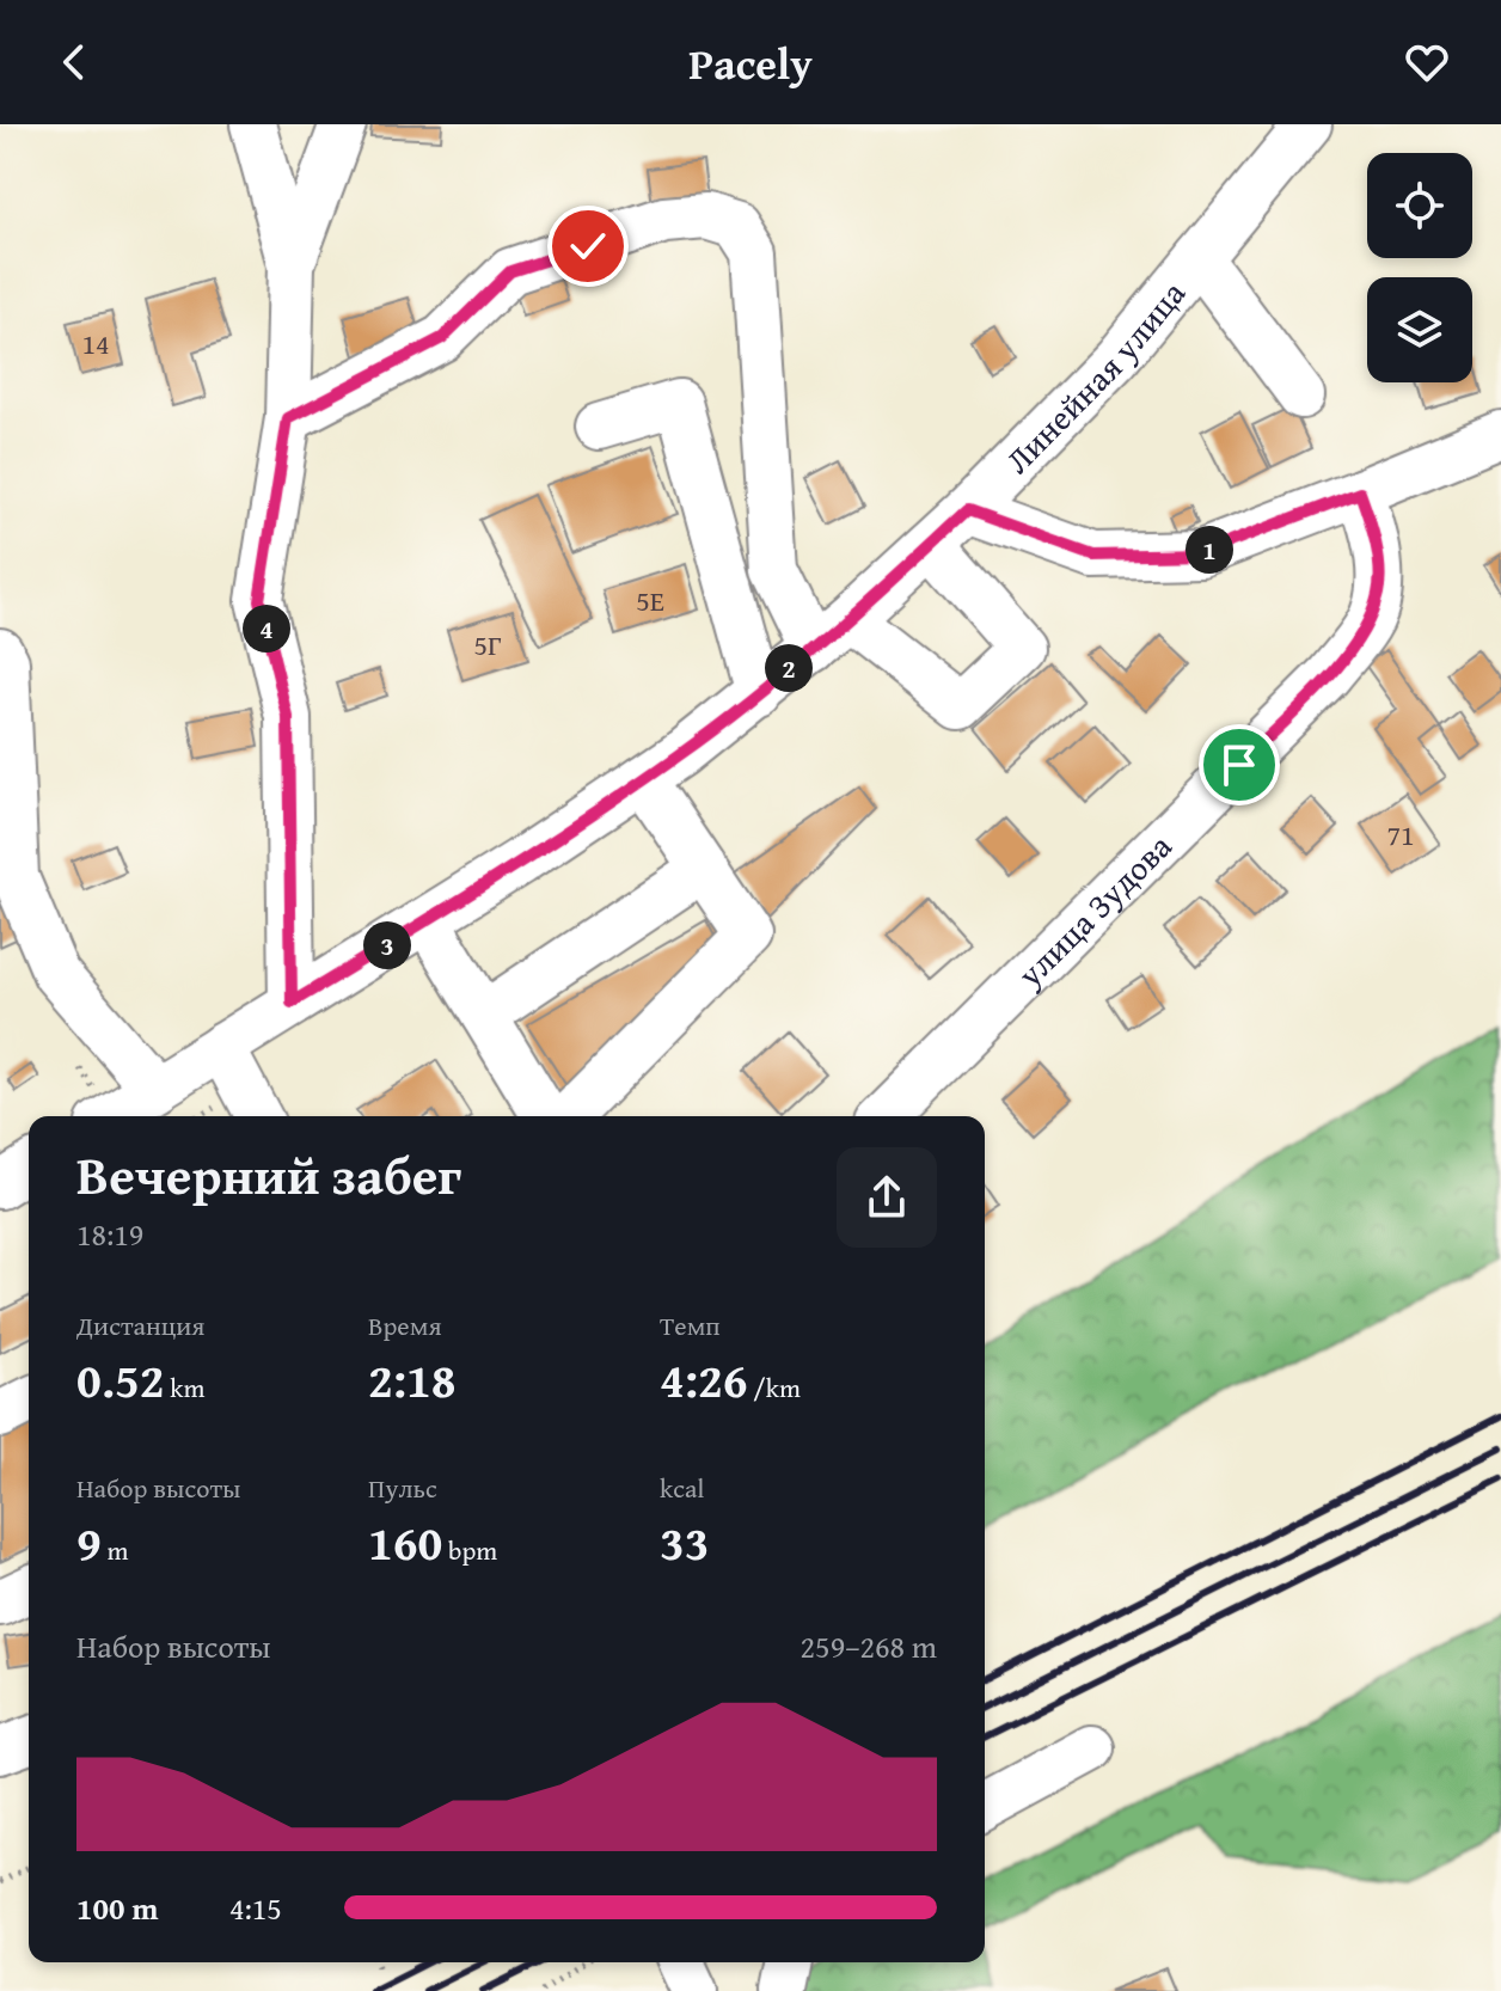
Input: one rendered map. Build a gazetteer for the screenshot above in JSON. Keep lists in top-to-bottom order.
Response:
{
  "streets": {
    "street": ["Линейная улица", "улица Зудова"]
  },
  "house_numbers": [
    "14",
    "5Е",
    "5Г",
    "71"
  ],
  "page": {
    "header": "Pacely",
    "pins": [
      "1",
      "4",
      "2",
      "3"
    ],
    "heading": ["Вечерний забег", "18:19"],
    "stats": [
      ["Дистанция", "0.52 km"],
      ["Время", "2:18"],
      ["Темп", "4:26 /km"],
      ["Набор высоты", "9 m"],
      ["Пульс", "160 bpm"],
      ["kcal", "33"]
    ],
    "chart": ["Набор высоты", "259–268 m"],
    "list": [
      {
        "name": "100 m",
        "note": "4:15"
      }
    ]
  }
}
